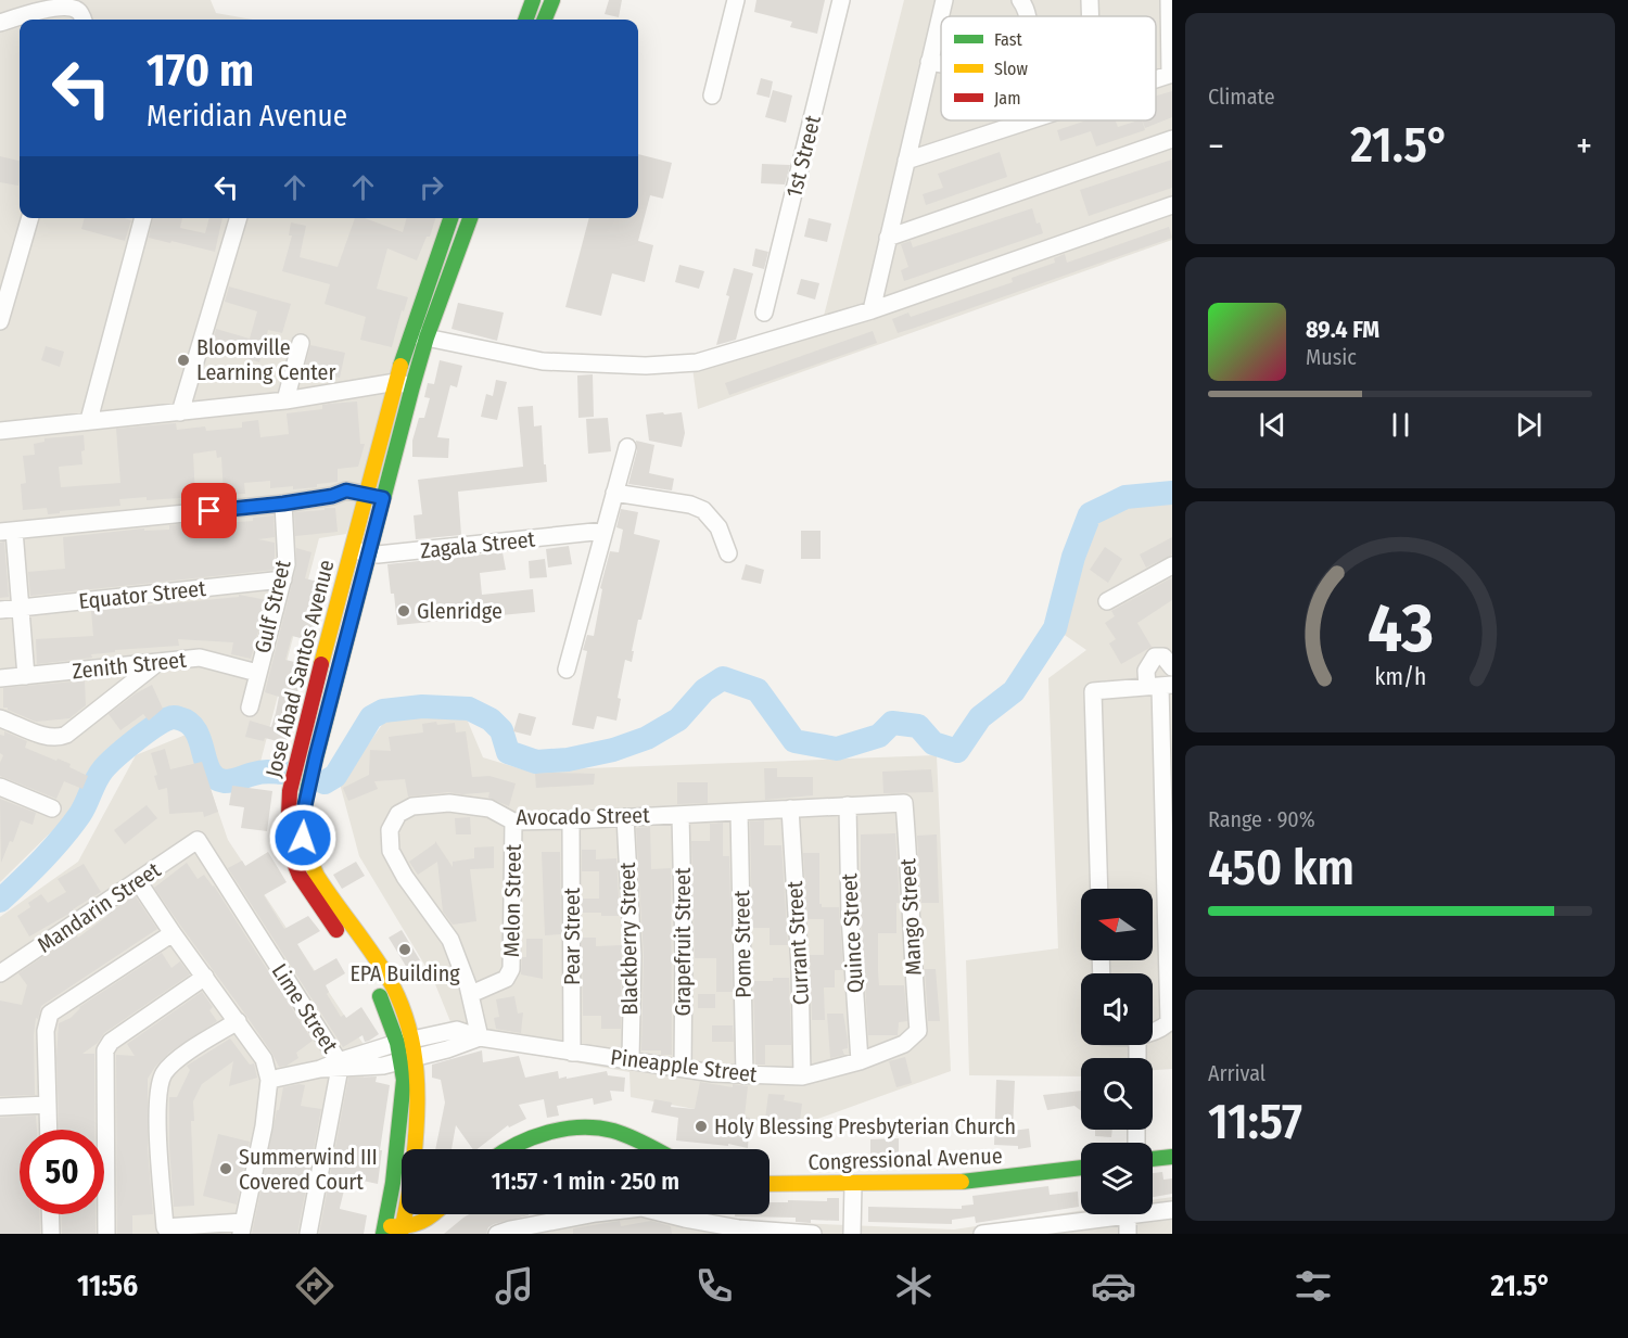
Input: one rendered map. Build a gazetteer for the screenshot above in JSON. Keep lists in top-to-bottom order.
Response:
{
  "streets": {
    "main road": ["Jose Abad Santos Avenue", "Congressional Avenue"],
    "street": [
      "1st Street",
      "Zagala Street",
      "Equator Street",
      "Gulf Street",
      "Zenith Street",
      "Avocado Street",
      "Melon Street",
      "Mandarin Street",
      "Mango Street",
      "Quince Street",
      "Pear Street",
      "Blackberry Street",
      "Grapefruit Street",
      "Currant Street",
      "Pome Street",
      "Lime Street",
      "Pineapple Street"
    ]
  },
  "crossings": [
    ["Zagala Street", "Jose Abad Santos Avenue"],
    ["Equator Street", "Gulf Street"],
    ["Gulf Street", "Zenith Street"],
    ["Jose Abad Santos Avenue", "Pineapple Street"],
    ["Avocado Street", "Melon Street"],
    ["Avocado Street", "Mango Street"],
    ["Avocado Street", "Quince Street"],
    ["Avocado Street", "Pear Street"],
    ["Avocado Street", "Blackberry Street"],
    ["Avocado Street", "Grapefruit Street"],
    ["Avocado Street", "Currant Street"],
    ["Avocado Street", "Pome Street"],
    ["Avocado Street", "Pineapple Street"],
    ["Mandarin Street", "Lime Street"],
    ["Mango Street", "Pineapple Street"],
    ["Quince Street", "Pineapple Street"],
    ["Pear Street", "Pineapple Street"],
    ["Blackberry Street", "Pineapple Street"],
    ["Grapefruit Street", "Pineapple Street"],
    ["Currant Street", "Pineapple Street"],
    ["Pome Street", "Pineapple Street"],
    ["Lime Street", "Pineapple Street"]
  ],
  "places": [
    "Bloomville Learning Center",
    "Glenridge",
    "EPA Building",
    "Holy Blessing Presbyterian Church",
    "Summerwind III Covered Court"
  ],
  "legend": ["Fast", "Slow", "Jam"],
  "north": "left",
  "page": {
    "tile": [
      "Climate",
      ["Range · 90%", "450 km"],
      ["Arrival", "11:57"]
    ],
    "turn": ["170 m", "Meridian Avenue"],
    "heat": ["−", "21.5°", "+"],
    "song": ["89.4 FM", "Music"],
    "limit": "50",
    "trip": "11:57 · 1 min · 250 m",
    "tabs": ["11:56", "21.5°"],
    "gauge": ["43", "km/h"]
  }
}
